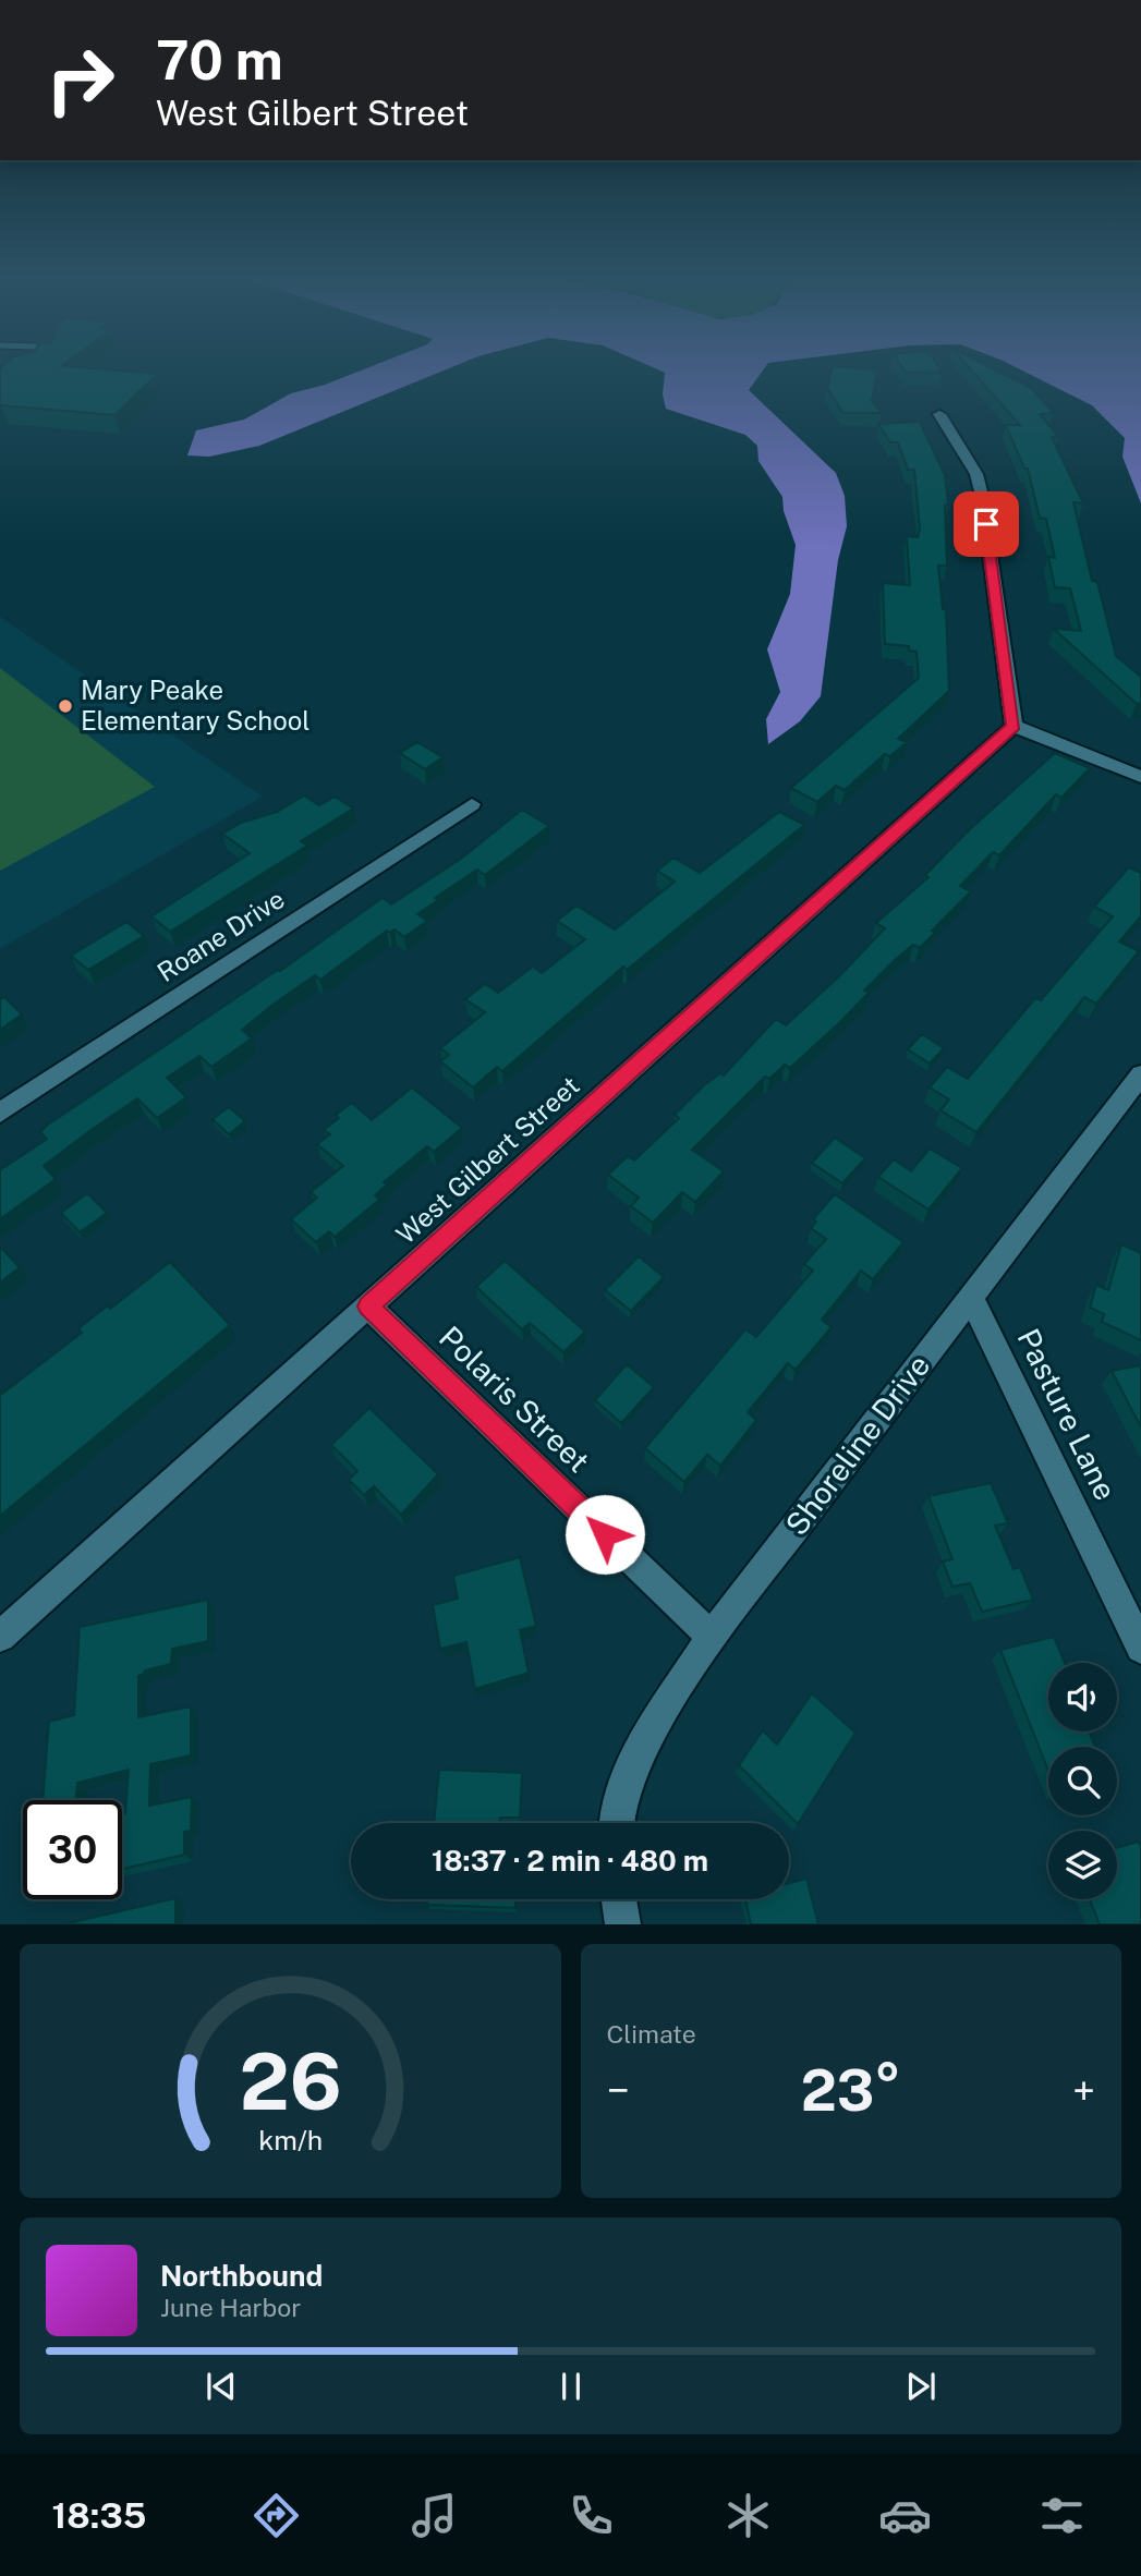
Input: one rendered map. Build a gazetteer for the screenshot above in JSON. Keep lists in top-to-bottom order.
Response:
{
  "streets": {
    "street": [
      "Roane Drive",
      "West Gilbert Street",
      "Polaris Street",
      "Pasture Lane",
      "Shoreline Drive"
    ]
  },
  "crossings": [
    ["West Gilbert Street", "Polaris Street"],
    ["Polaris Street", "Shoreline Drive"],
    ["Pasture Lane", "Shoreline Drive"]
  ],
  "places": ["Mary Peake Elementary School"],
  "page": {
    "turn": ["70 m", "West Gilbert Street"],
    "limit": "30",
    "trip": "18:37 · 2 min · 480 m",
    "tile": "Climate",
    "heat": ["−", "23°", "+"],
    "song": ["Northbound", "June Harbor"],
    "tabs": "18:35",
    "gauge": ["26", "km/h"]
  }
}
